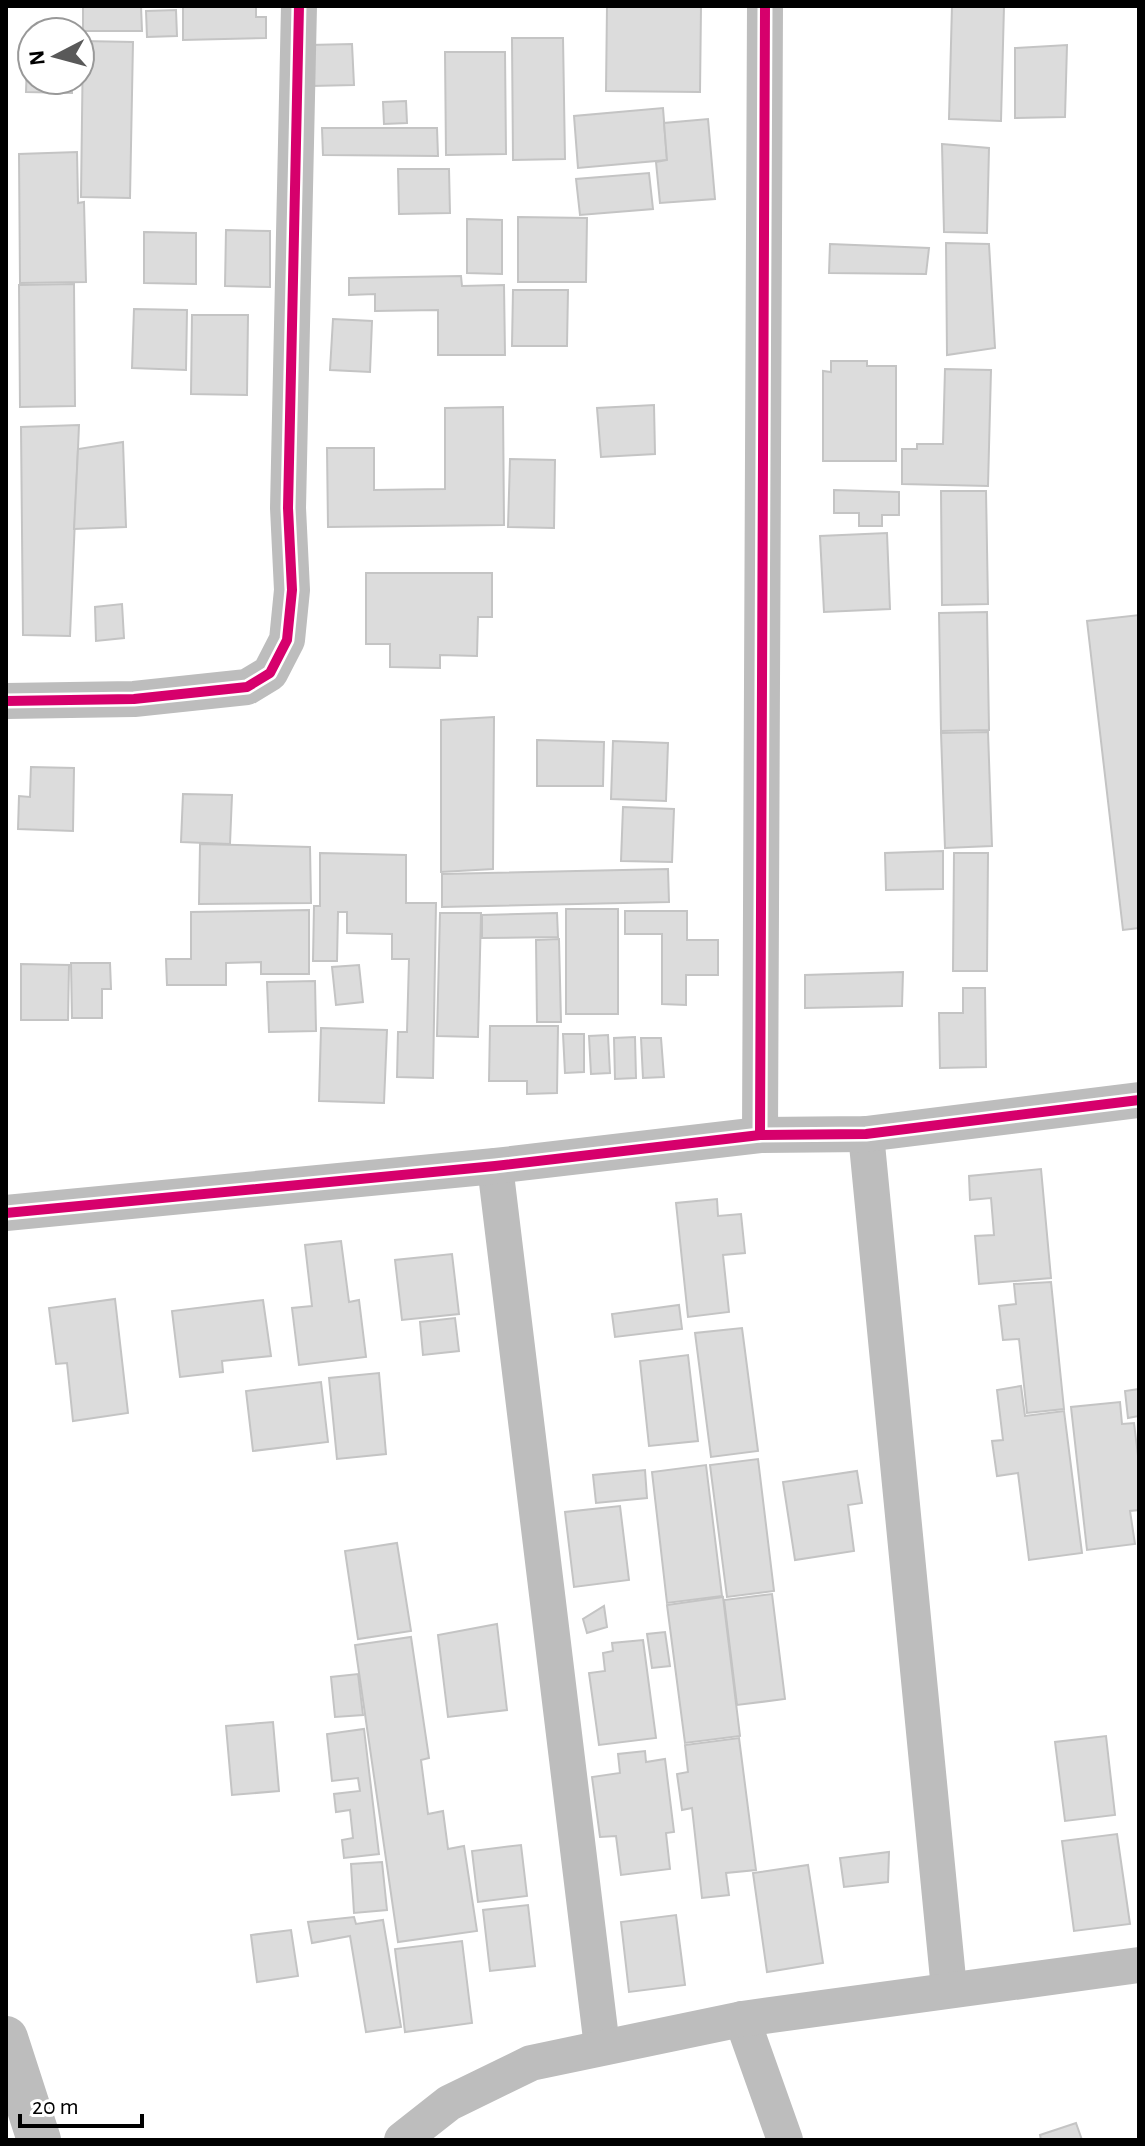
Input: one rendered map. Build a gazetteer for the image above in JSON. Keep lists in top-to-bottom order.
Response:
{
  "scale_bar": "20 m",
  "north": "left"
}
